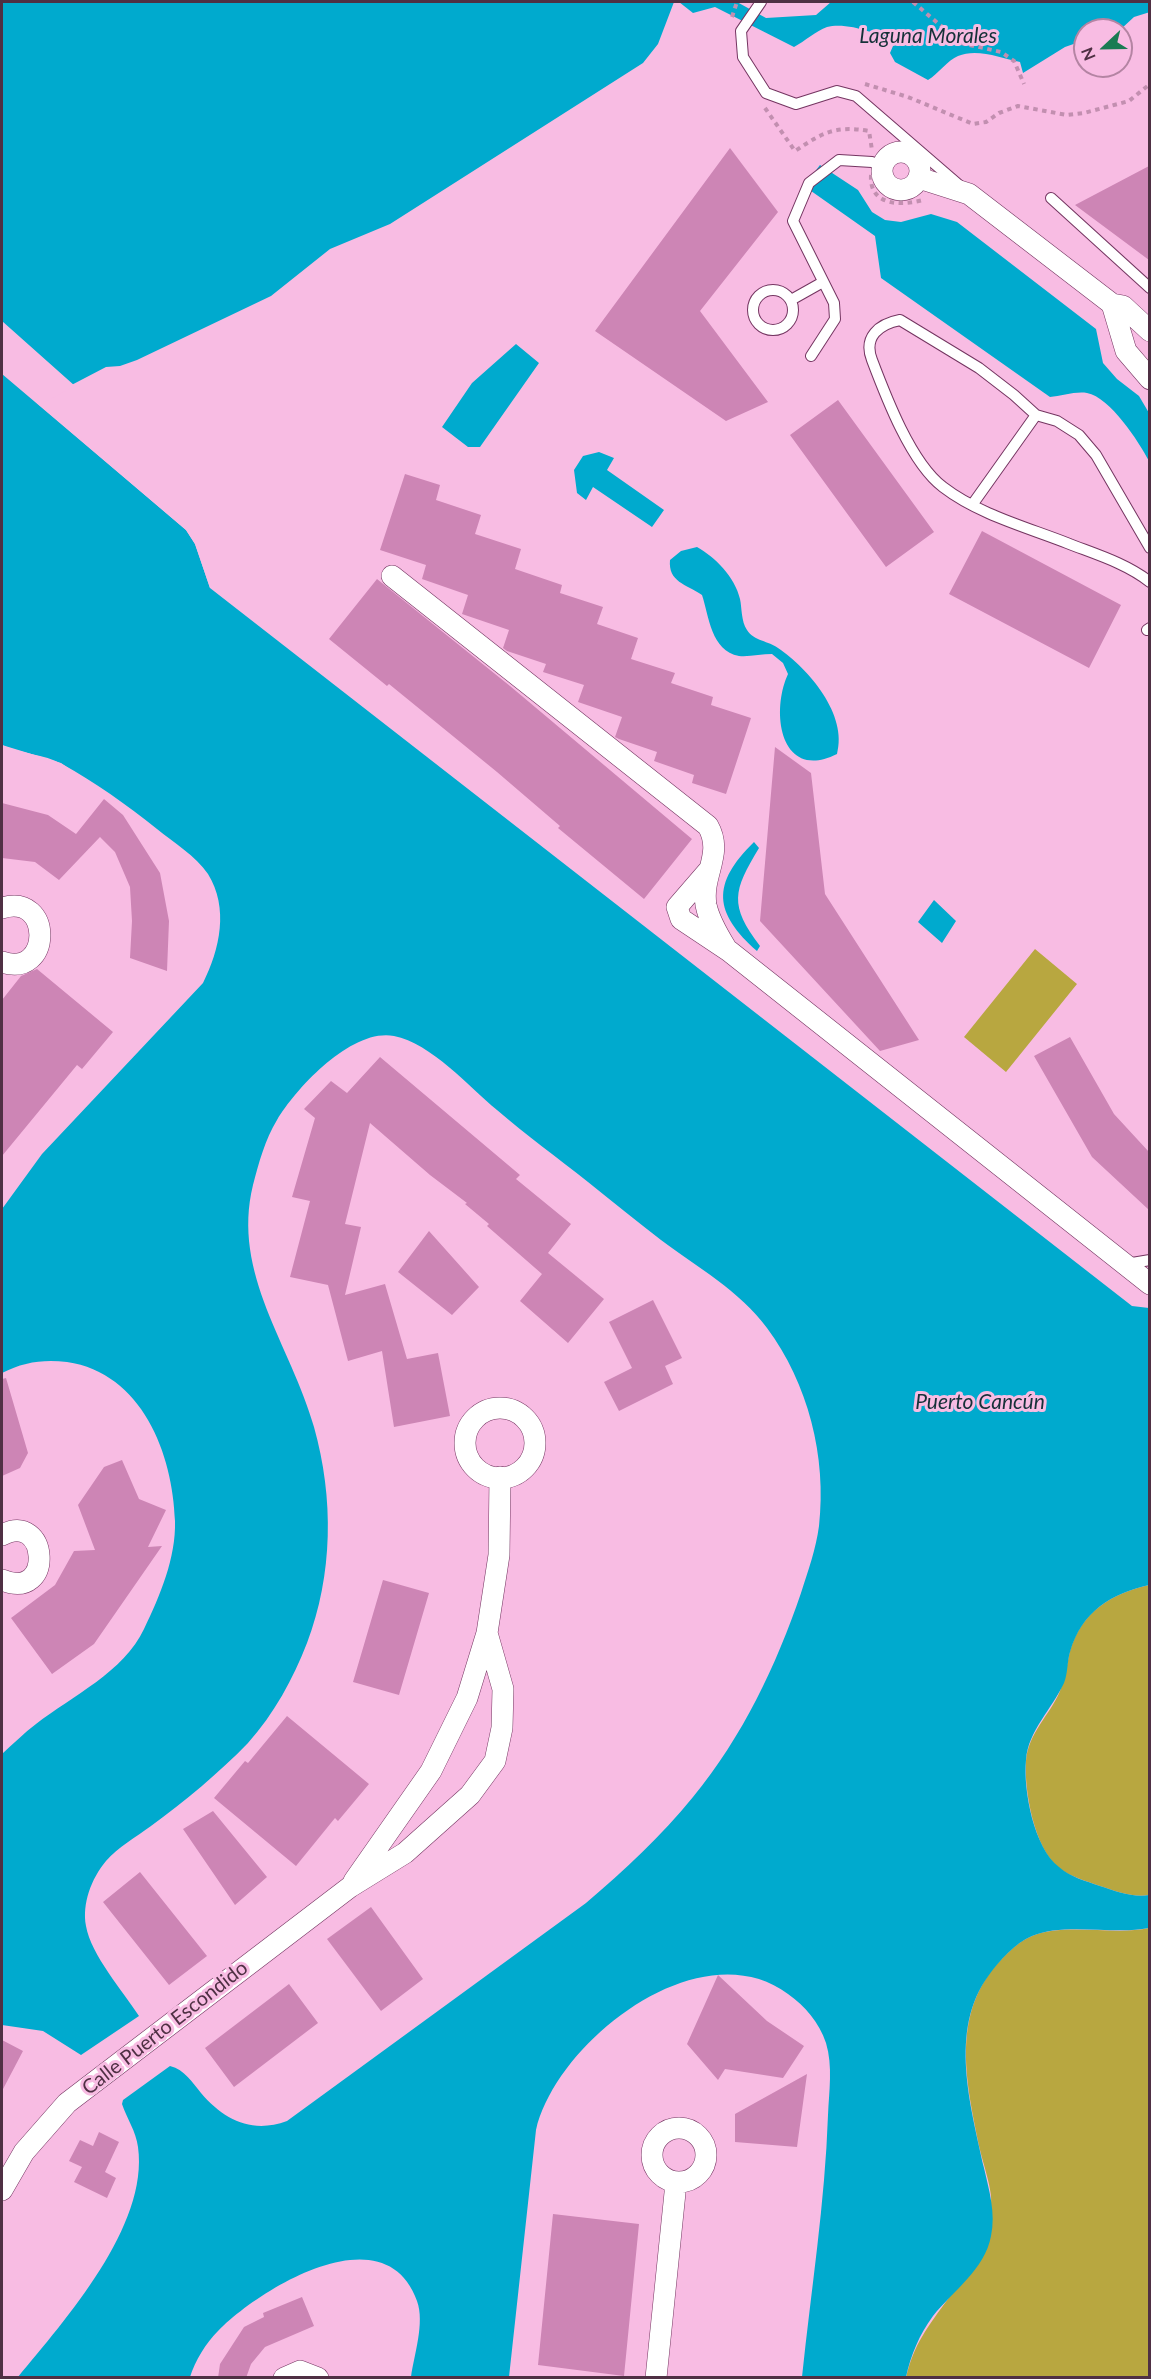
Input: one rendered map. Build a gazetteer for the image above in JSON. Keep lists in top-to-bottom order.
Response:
{
  "streets": {
    "street": ["Calle Puerto Escondido"]
  },
  "water": ["Laguna Morales", "Puerto Cancún"],
  "north": "left"
}
